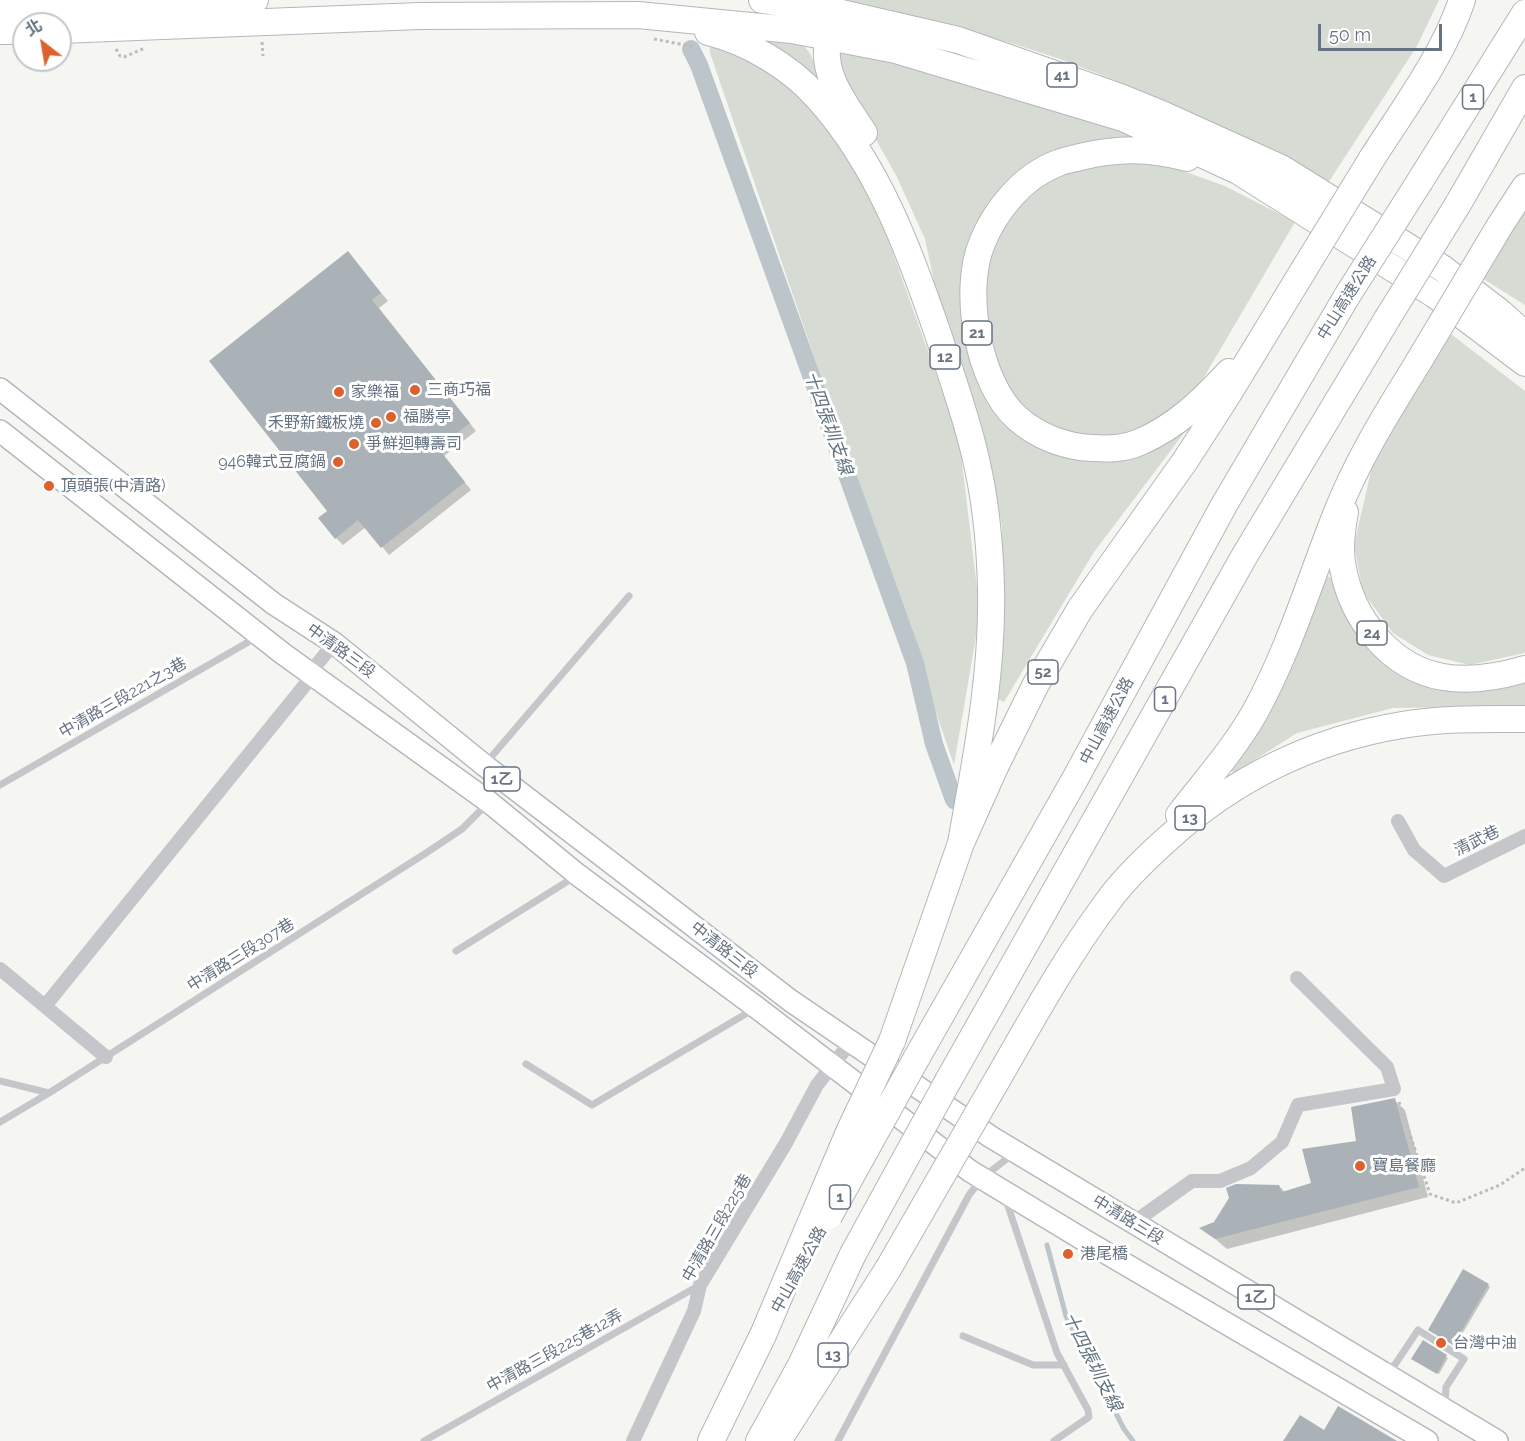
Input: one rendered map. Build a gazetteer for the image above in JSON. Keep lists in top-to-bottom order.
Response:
{
  "streets": {
    "highway": [
      "41",
      "1",
      "中山高速公路",
      "21",
      "12",
      "24",
      "52",
      "13"
    ],
    "main road": ["中清路三段", "1乙"],
    "street": ["清武巷", "中清路三段225巷"],
    "lane": ["中清路三段221之3巷", "中清路三段307巷", "中清路三段225巷12弄"]
  },
  "crossings": [
    ["中山高速公路", "52"],
    ["21", "52"],
    ["12", "52"],
    ["中清路三段", "中清路三段221之3巷"],
    ["中清路三段", "中清路三段307巷"],
    ["中清路三段", "中清路三段225巷"],
    ["中清路三段225巷", "中清路三段225巷12弄"]
  ],
  "water": ["十四張圳支線"],
  "places": [
    "三商巧福",
    "家樂福",
    "福勝亭",
    "禾野新鐵板燒",
    "爭鮮迴轉壽司",
    "946韓式豆腐鍋",
    "頂頭張(中清路)",
    "寶島餐廳",
    "港尾橋",
    "台灣中油"
  ],
  "scale_bar": "50 m",
  "north": "top left"
}
